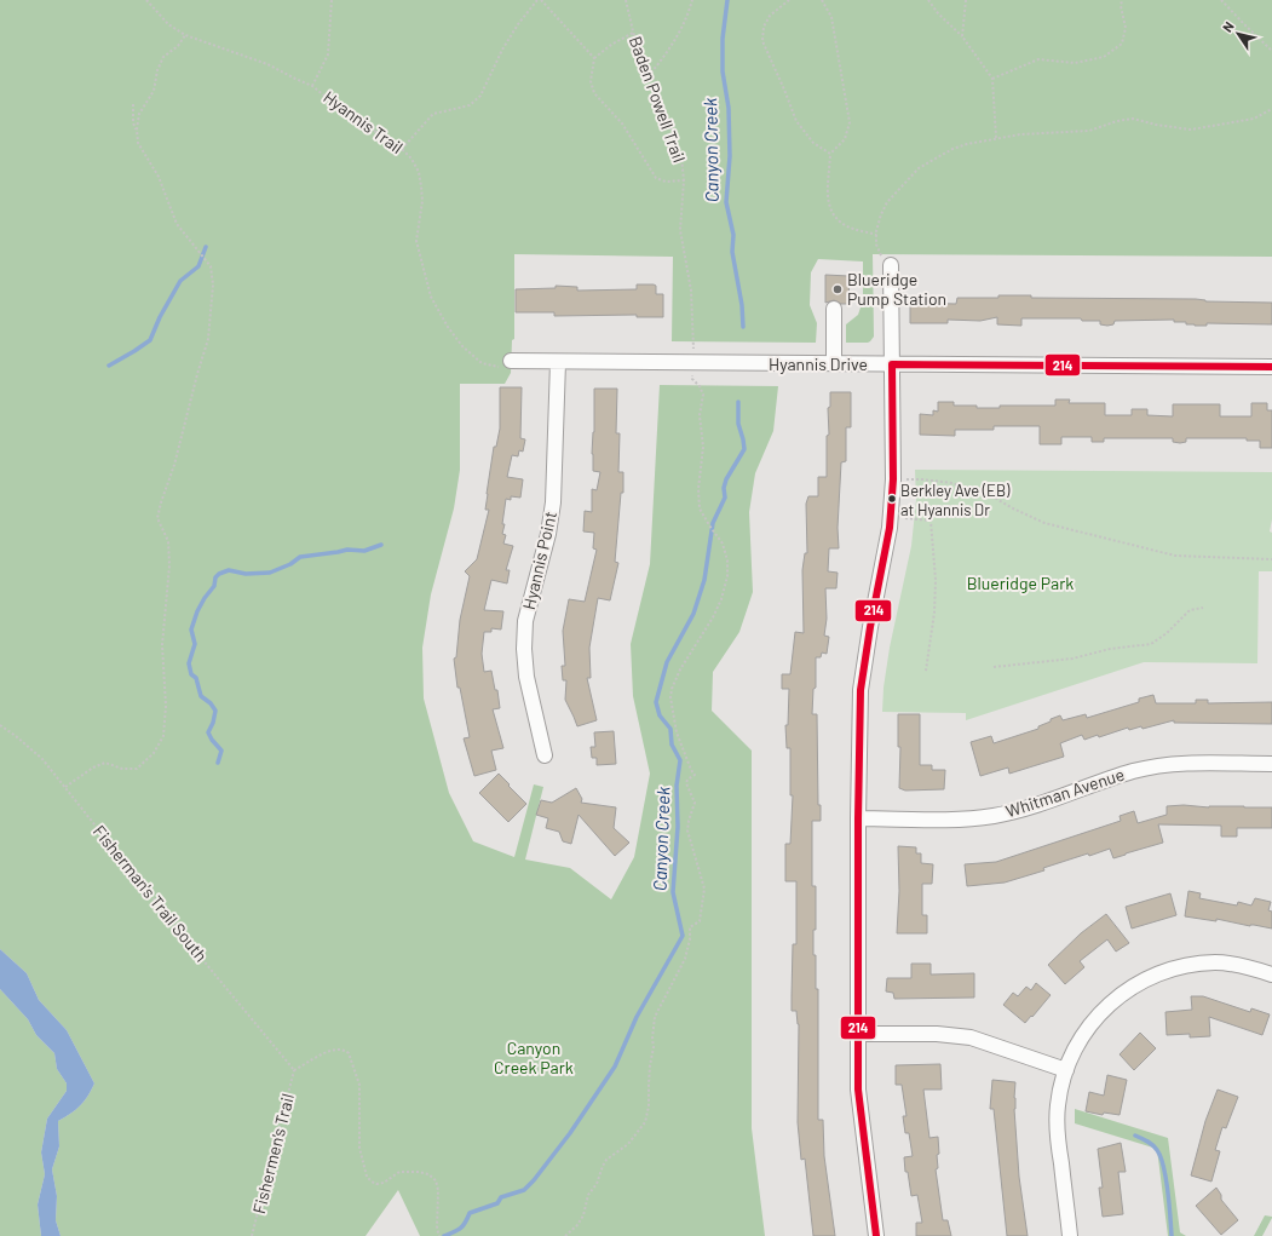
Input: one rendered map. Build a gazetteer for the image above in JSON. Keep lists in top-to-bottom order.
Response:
{
  "streets": {
    "street": ["Hyannis Drive", "Hyannis Point", "Whitman Avenue"],
    "path": [
      "Baden Powell Trail",
      "Hyannis Trail",
      "Fisherman's Trail South",
      "Fishermen's Trail"
    ]
  },
  "crossings": [
    ["Hyannis Trail", "Hyannis Drive"],
    ["Hyannis Drive", "Hyannis Point"],
    ["Fisherman's Trail South", "Fishermen's Trail"]
  ],
  "water": ["Canyon Creek"],
  "parks": ["Blueridge Park", "Canyon Creek Park"],
  "places": ["Blueridge Pump Station", "Berkley Ave (EB) at Hyannis Dr"],
  "lines": ["transit line 214"],
  "north": "top left"
}
